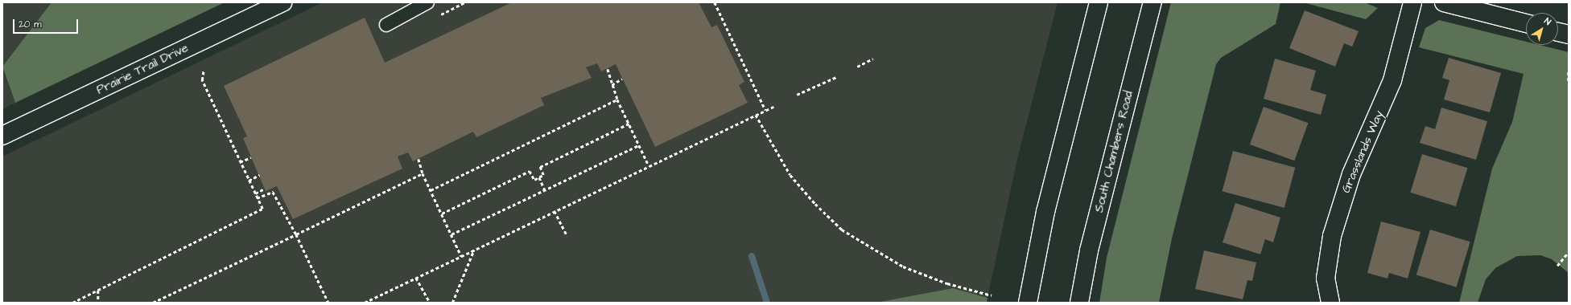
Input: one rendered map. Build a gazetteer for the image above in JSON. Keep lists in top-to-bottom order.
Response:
{
  "streets": {
    "street": ["Prairie Trail Drive", "South Chambers Road", "Grasslands Way"]
  },
  "scale_bar": "20 m",
  "north": "top right"
}
